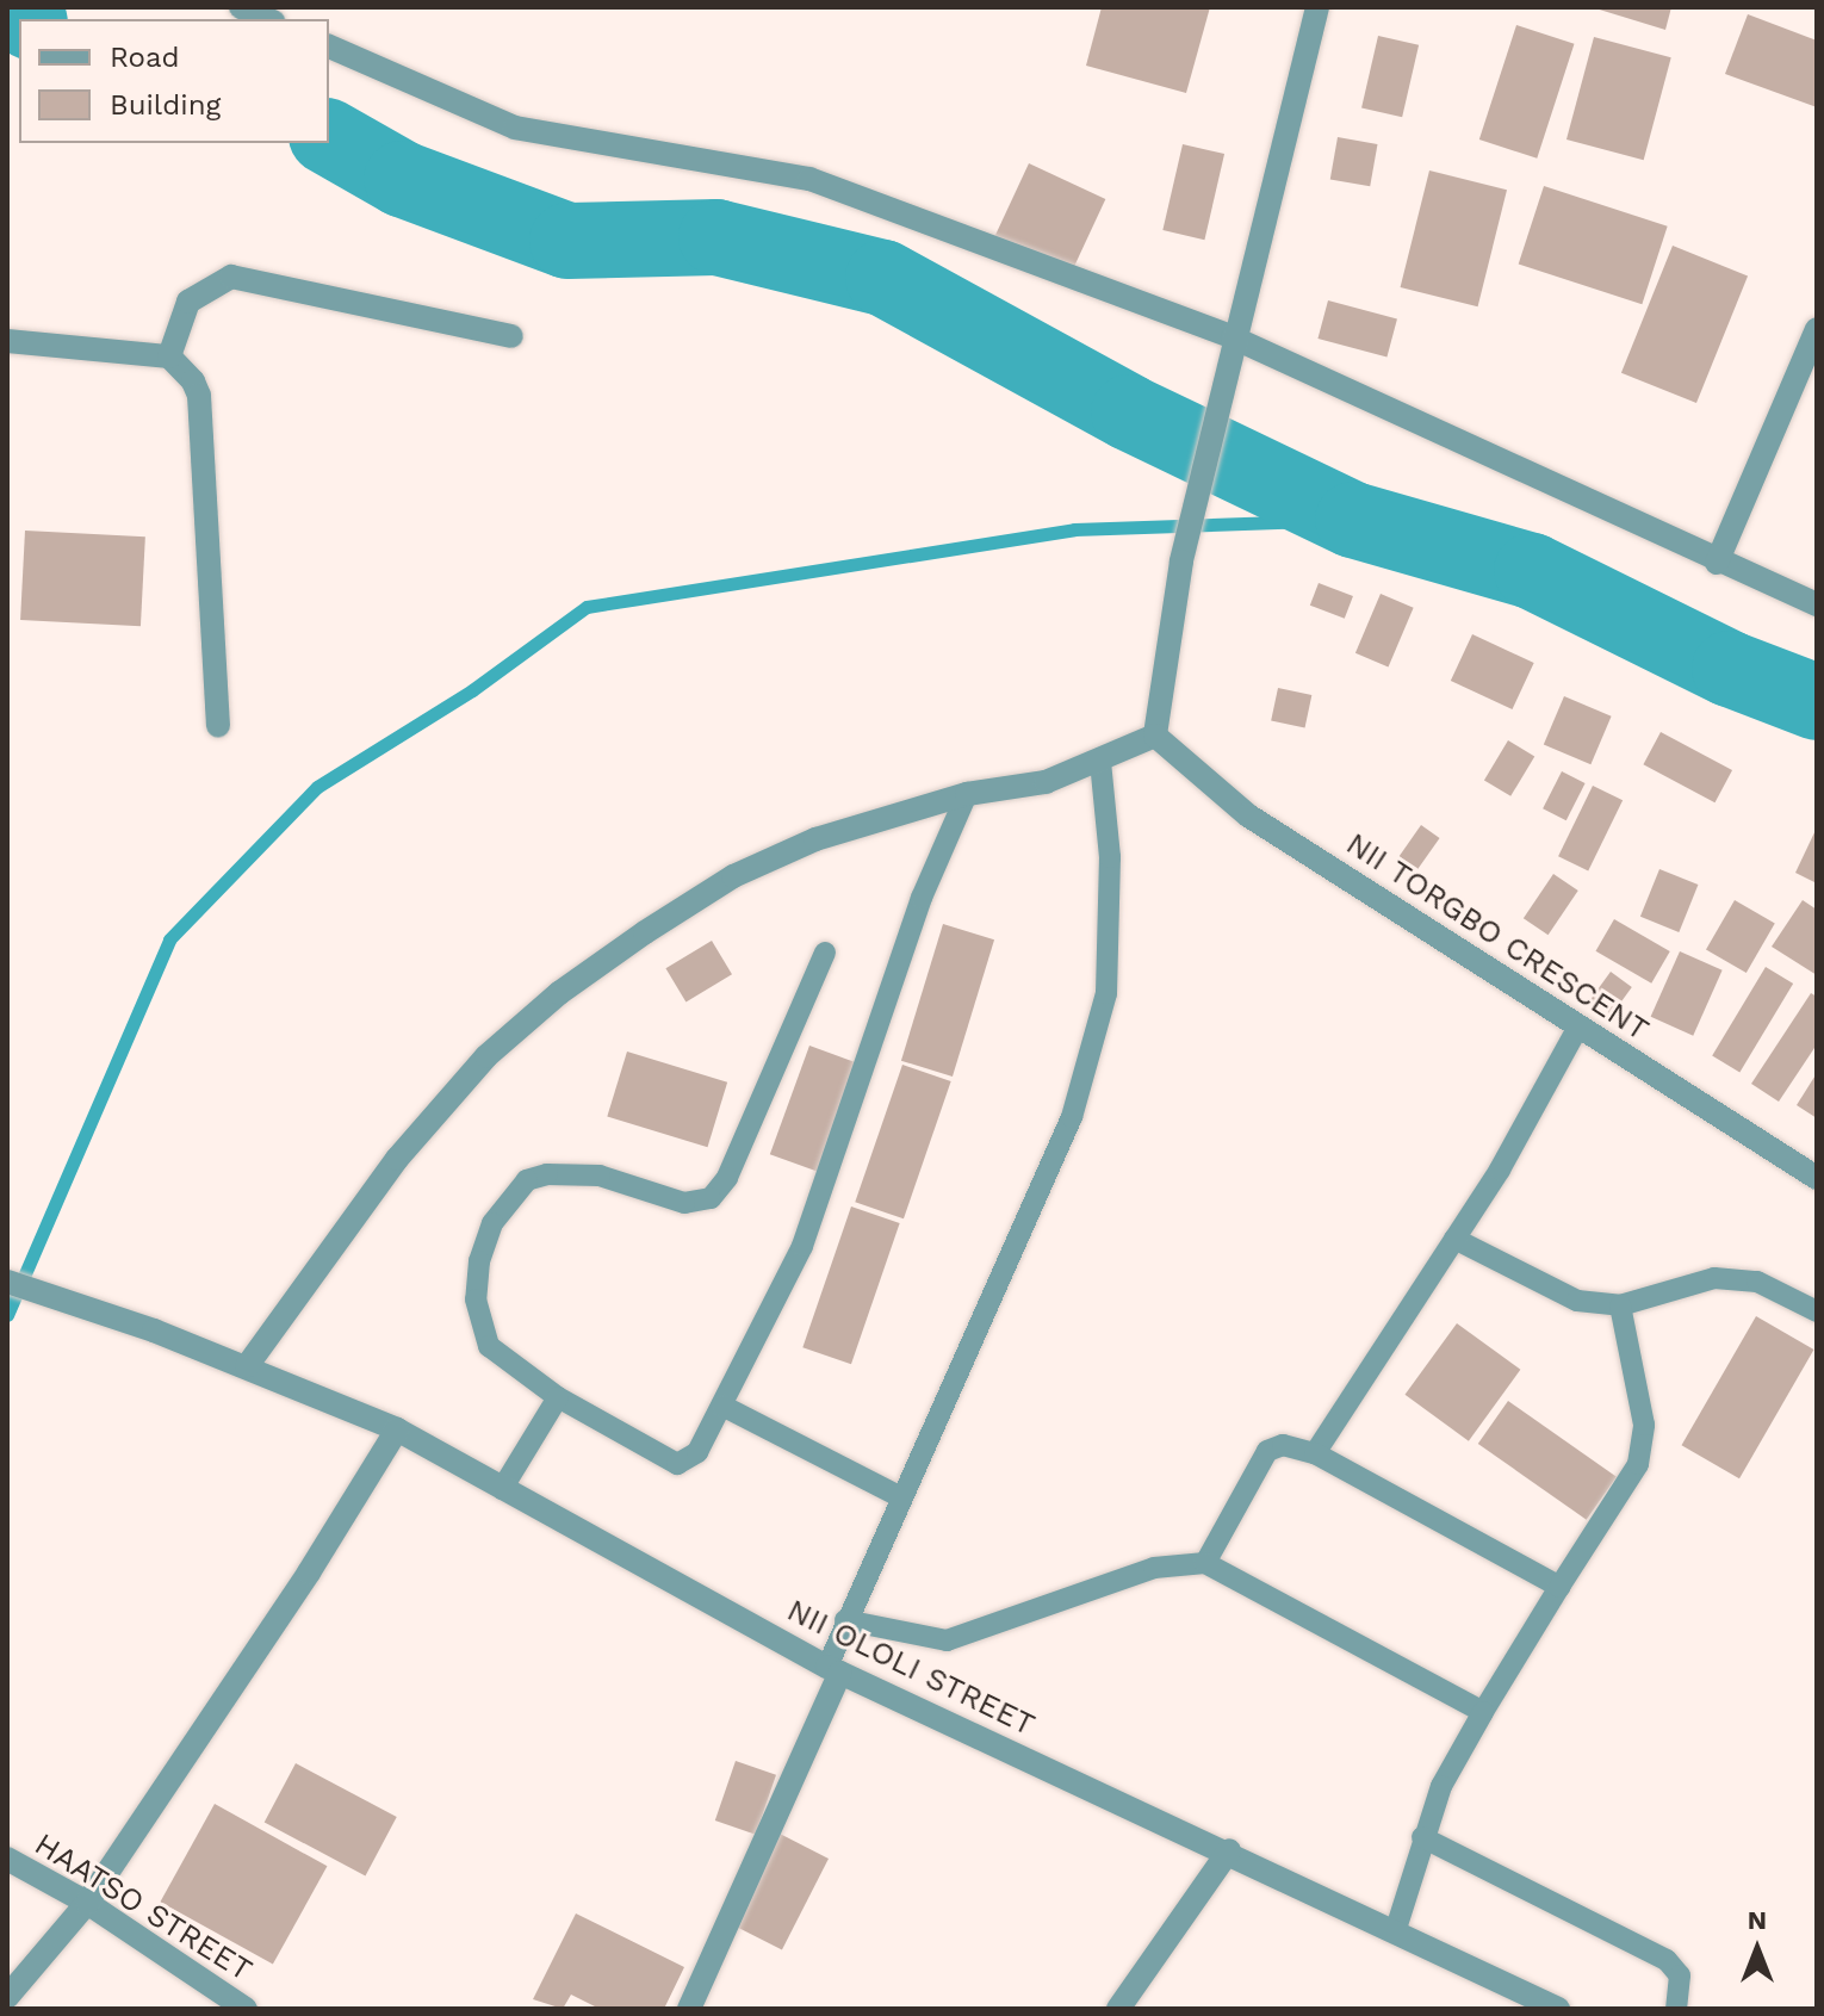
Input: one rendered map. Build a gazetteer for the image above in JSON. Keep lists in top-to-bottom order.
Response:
{
  "streets": {
    "street": ["NII TORGBO CRESCENT", "NII OLOLI STREET", "HAATSO STREET"]
  },
  "legend": ["Road", "Building"],
  "north": "top"
}
